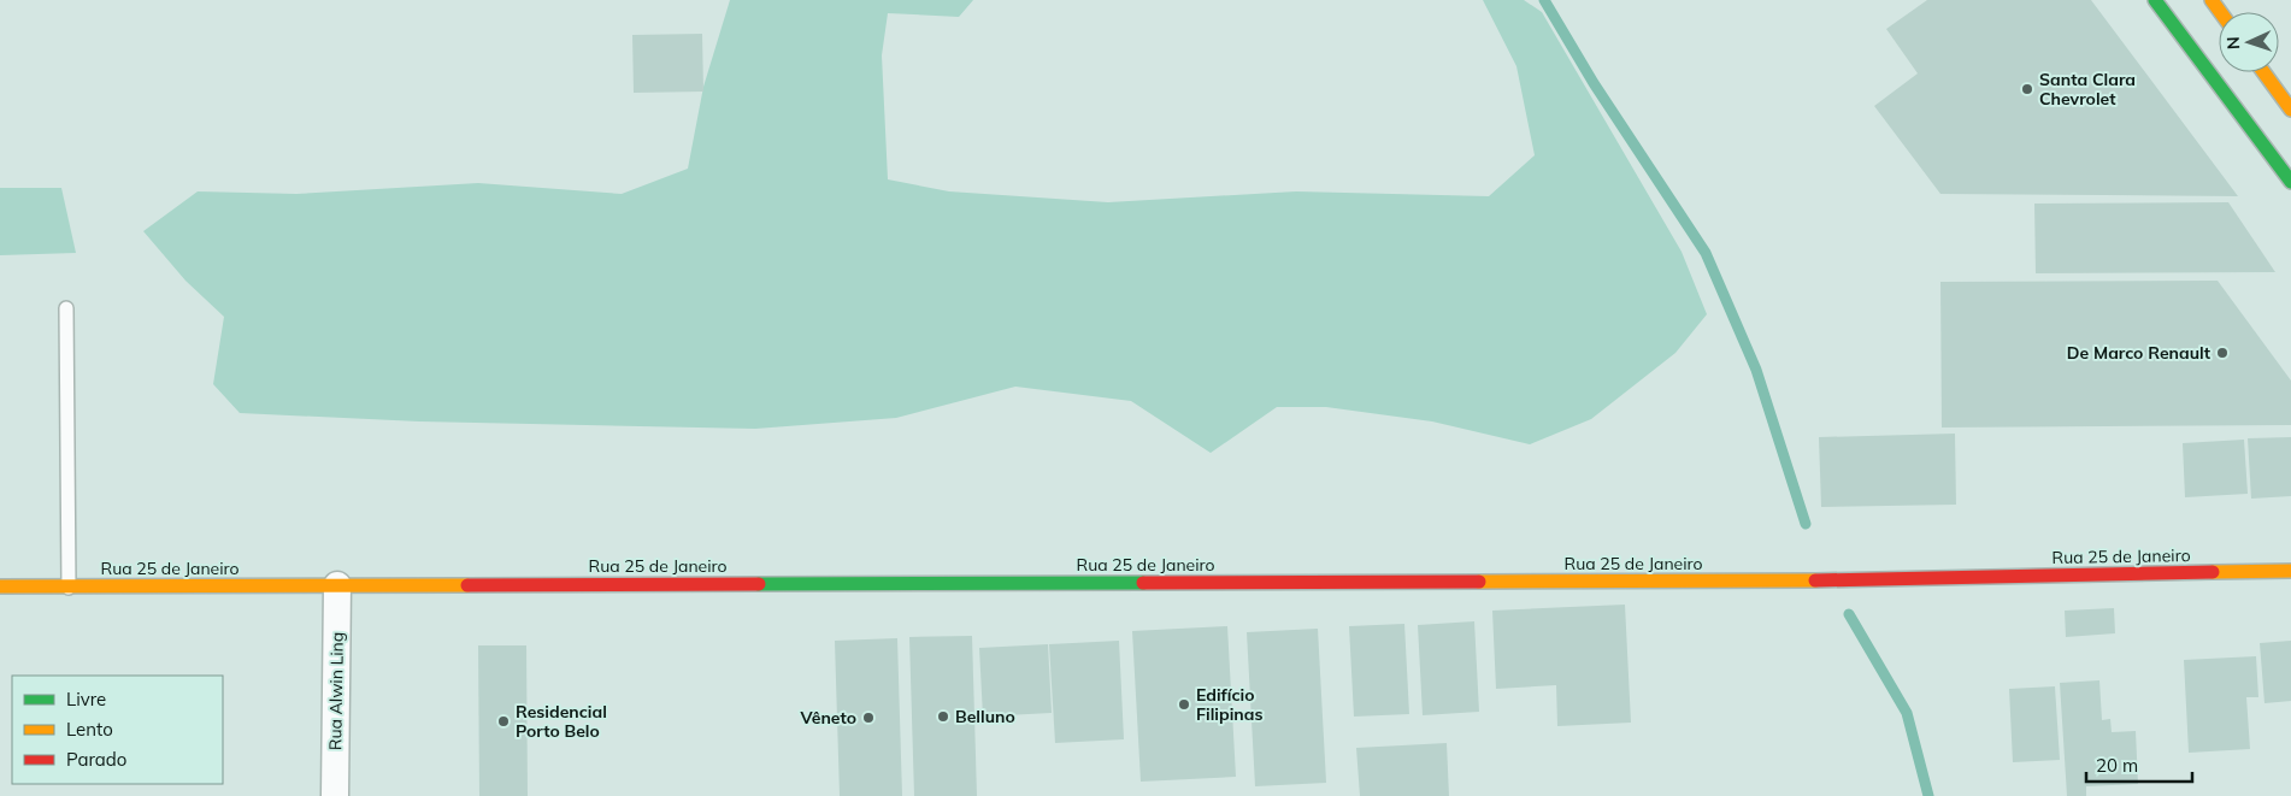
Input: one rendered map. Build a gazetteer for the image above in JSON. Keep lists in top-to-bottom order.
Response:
{
  "streets": {
    "street": ["Rua 25 de Janeiro", "Rua Alwin Ling"]
  },
  "crossings": [
    ["Rua 25 de Janeiro", "Rua Alwin Ling"]
  ],
  "places": [
    "Santa Clara Chevrolet",
    "De Marco Renault",
    "Edifício Filipinas",
    "Belluno",
    "Vêneto",
    "Residencial Porto Belo"
  ],
  "legend": ["Livre", "Lento", "Parado"],
  "scale_bar": "20 m",
  "north": "left"
}
